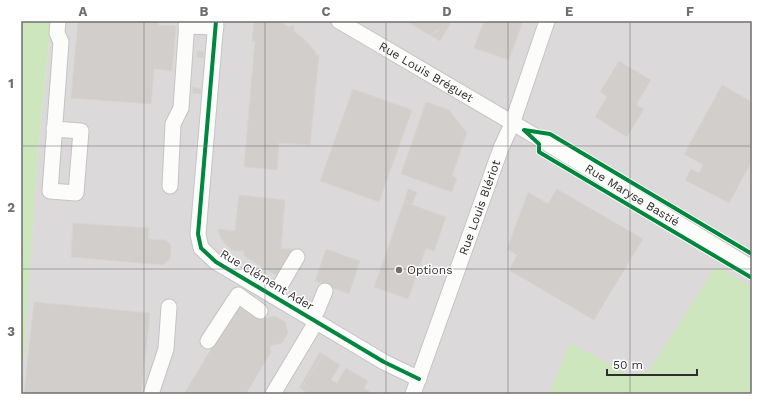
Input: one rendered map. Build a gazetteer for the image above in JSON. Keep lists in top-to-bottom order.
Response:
{
  "streets": {
    "street": [
      "Rue Louis Bréguet",
      "Rue Maryse Bastié",
      "Rue Louis Blériot",
      "Rue Clément Ader"
    ]
  },
  "crossings": [
    ["Rue Louis Bréguet", "Rue Maryse Bastié"],
    ["Rue Louis Bréguet", "Rue Louis Blériot"],
    ["Rue Maryse Bastié", "Rue Louis Blériot"],
    ["Rue Louis Blériot", "Rue Clément Ader"]
  ],
  "places": ["Options"],
  "scale_bar": "50 m",
  "grid": {
    "columns": [
      "A",
      "B",
      "C",
      "D",
      "E",
      "F"
    ],
    "rows": ["1", "2", "3"]
  }
}
